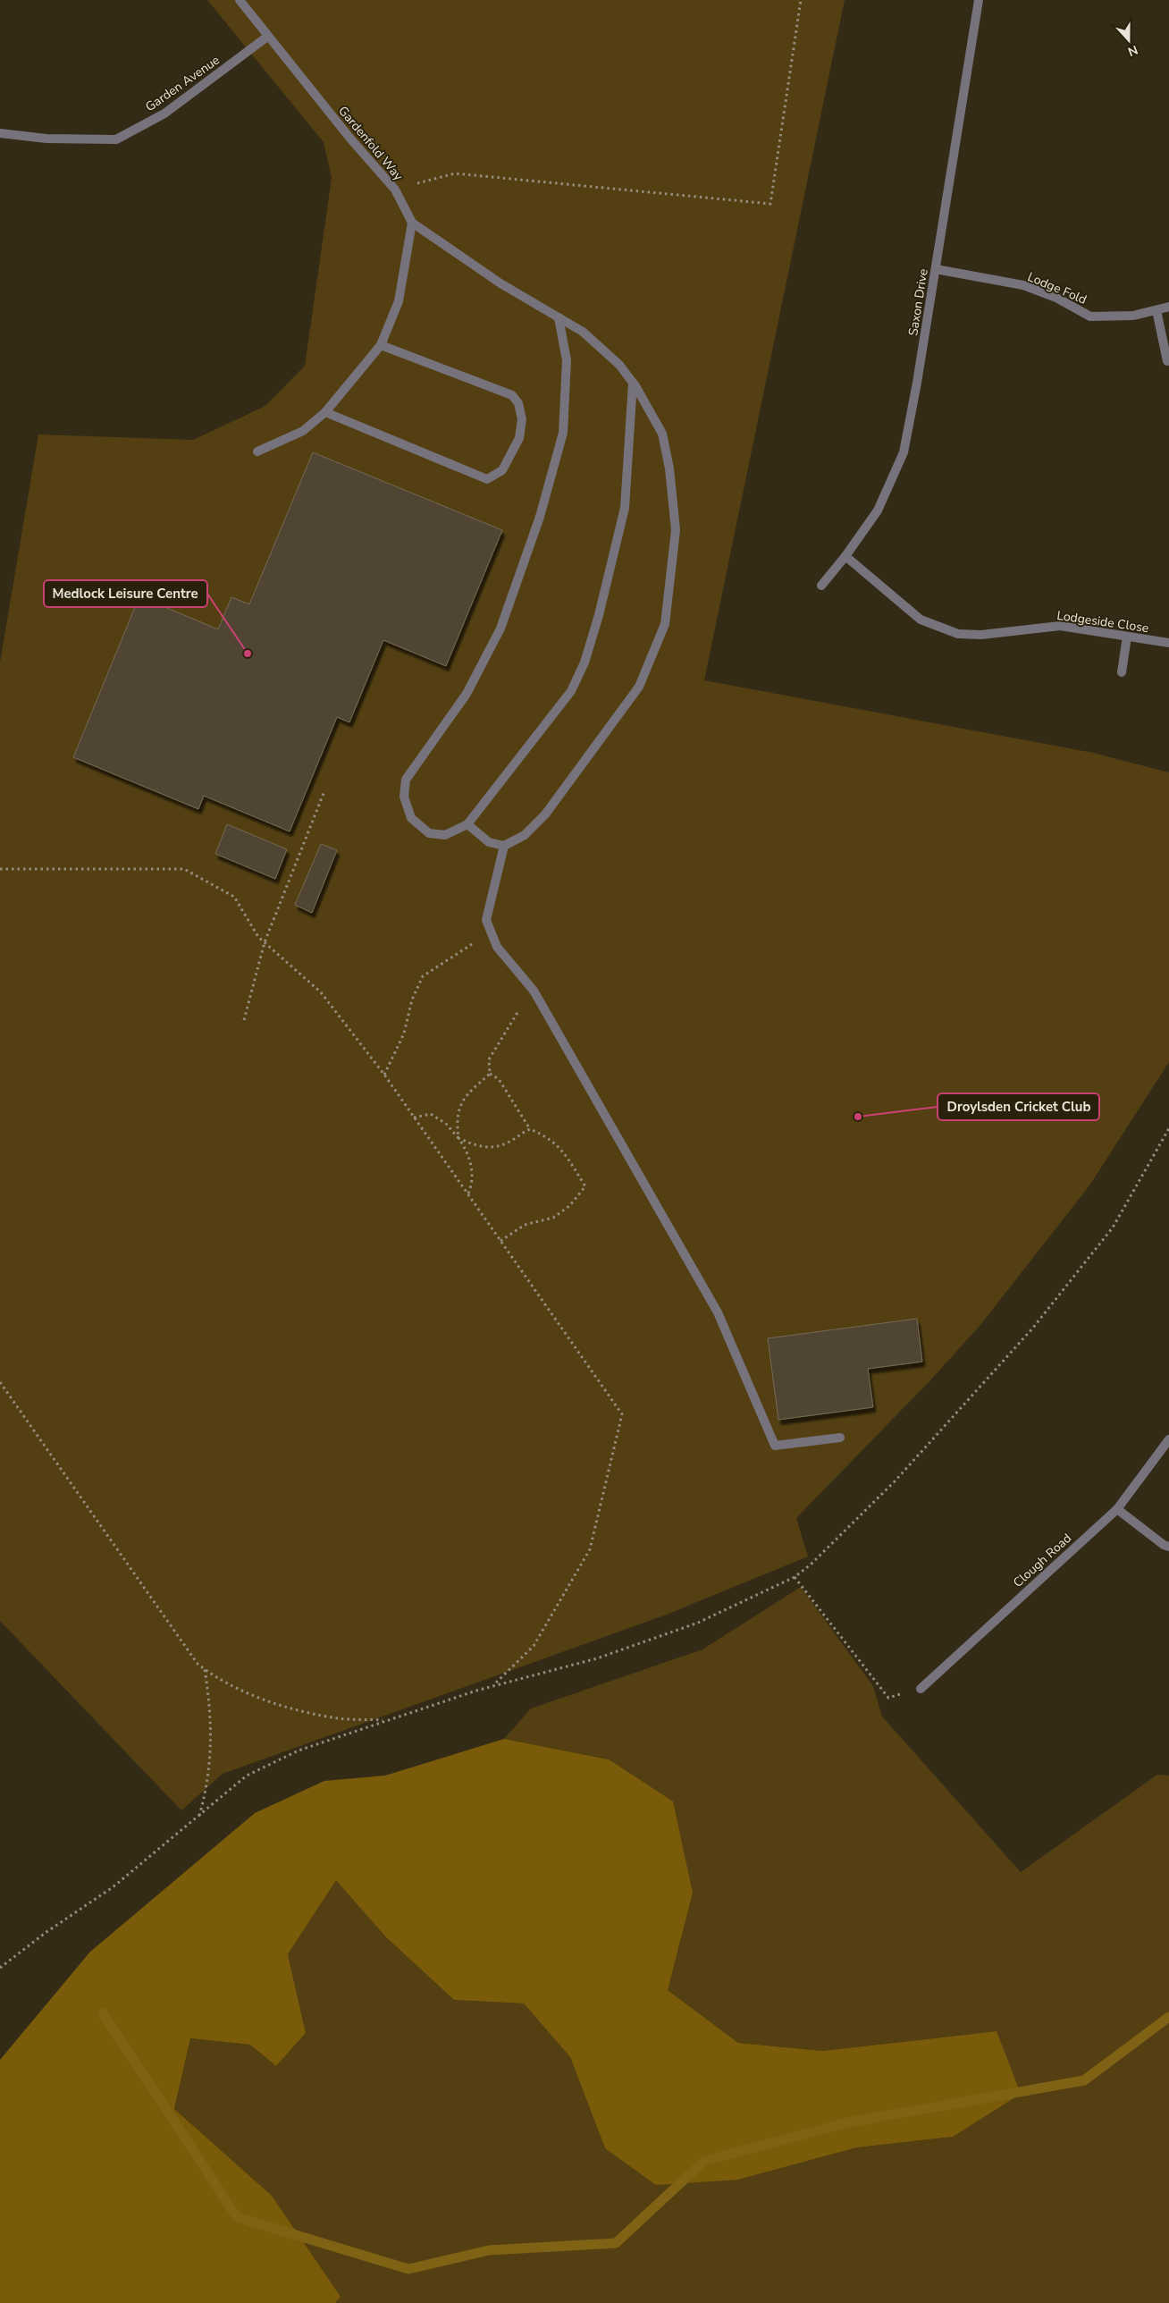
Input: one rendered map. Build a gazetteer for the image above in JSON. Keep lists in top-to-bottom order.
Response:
{
  "streets": {
    "street": [
      "Garden Avenue",
      "Gardenfold Way",
      "Lodge Fold",
      "Saxon Drive",
      "Lodgeside Close",
      "Clough Road"
    ]
  },
  "crossings": [
    ["Garden Avenue", "Gardenfold Way"],
    ["Lodge Fold", "Saxon Drive"],
    ["Saxon Drive", "Lodgeside Close"]
  ],
  "places": ["Medlock Leisure Centre", "Droylsden Cricket Club"],
  "north": "bottom"
}
